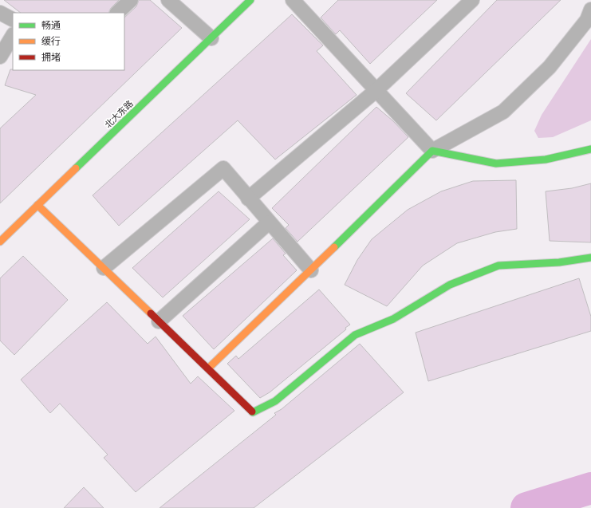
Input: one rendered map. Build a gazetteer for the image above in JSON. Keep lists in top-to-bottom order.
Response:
{
  "streets": {
    "street": ["北大东路"]
  },
  "legend": ["畅通", "缓行", "拥堵"]
}
